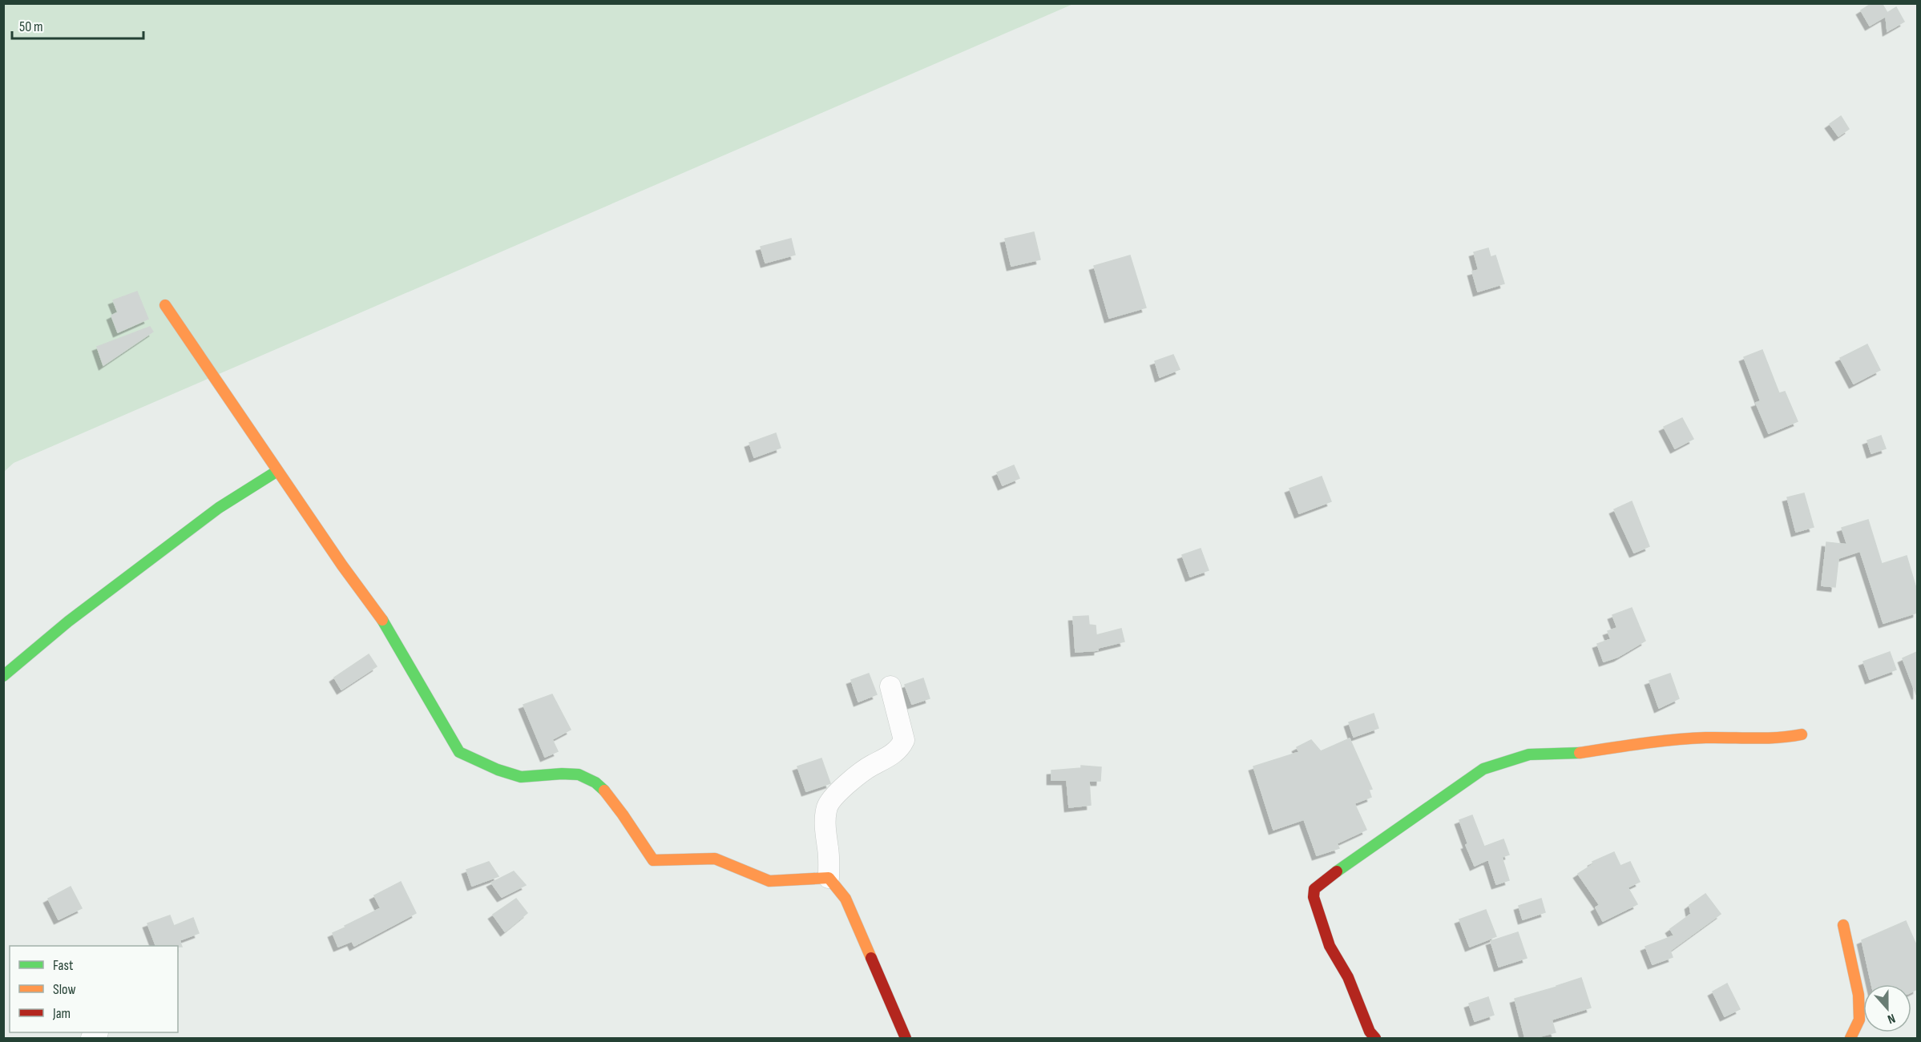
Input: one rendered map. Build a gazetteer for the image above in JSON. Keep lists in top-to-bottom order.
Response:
{
  "legend": ["Fast", "Slow", "Jam"],
  "scale_bar": "50 m",
  "north": "bottom"
}
